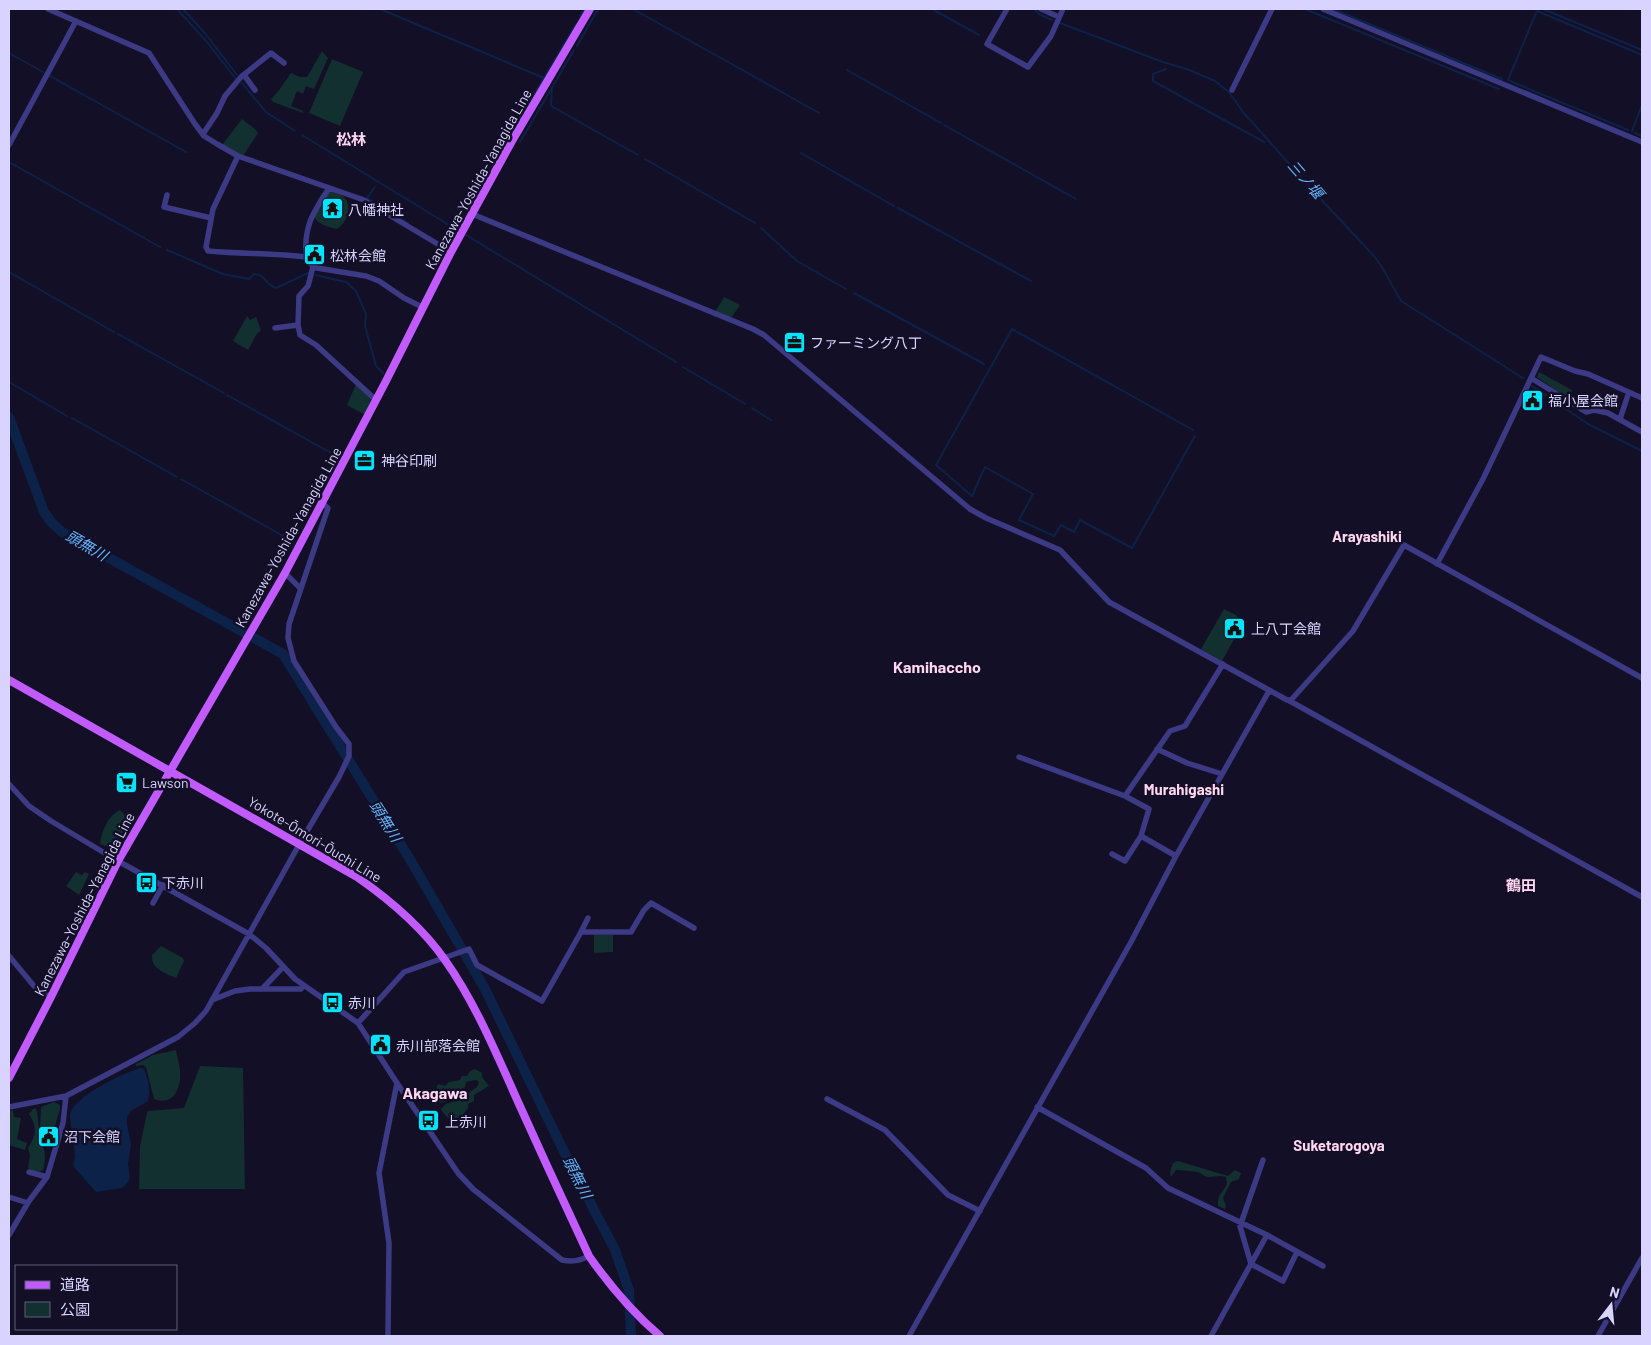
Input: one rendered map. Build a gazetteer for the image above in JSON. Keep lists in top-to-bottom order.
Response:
{
  "streets": {
    "main road": ["Kanezawa-Yoshida-Yanagida Line", "Yokote-Ōmori-Ōuchi Line"]
  },
  "crossings": [
    ["Kanezawa-Yoshida-Yanagida Line", "Yokote-Ōmori-Ōuchi Line"]
  ],
  "districts": [
    "松林",
    "Arayashiki",
    "Kamihaccho",
    "Murahigashi",
    "鶴田",
    "Akagawa",
    "Suketarogoya"
  ],
  "water": ["三ノ堰", "頭無川"],
  "places": {
    "temple": ["八幡神社"],
    "public building": [
      "松林会館",
      "福小屋会館",
      "上八丁会館",
      "赤川部落会館",
      "沼下会館"
    ],
    "office": ["ファーミング八丁", "神谷印刷"],
    "supermarket": ["Lawson"],
    "bus stop": ["下赤川", "赤川", "上赤川"]
  },
  "legend": ["道路", "公園"],
  "north": "top"
}
